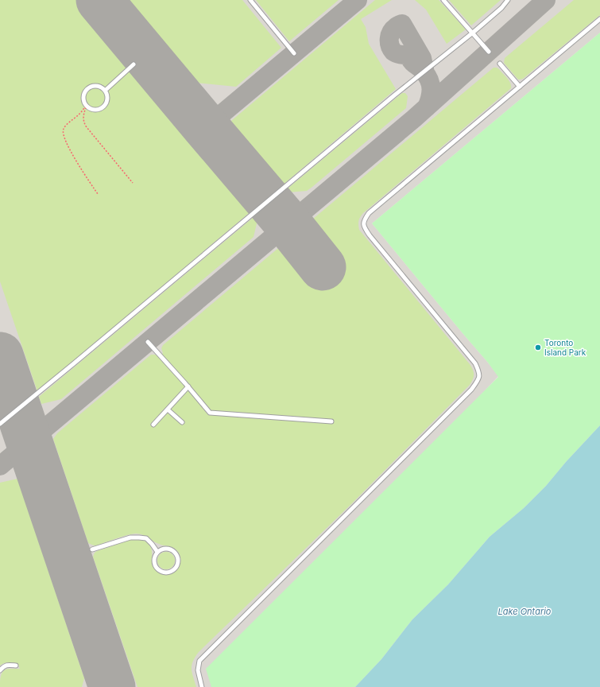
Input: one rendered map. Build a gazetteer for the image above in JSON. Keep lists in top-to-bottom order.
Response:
{
  "water": ["Lake Ontario"],
  "places": ["Toronto Island Park"]
}
